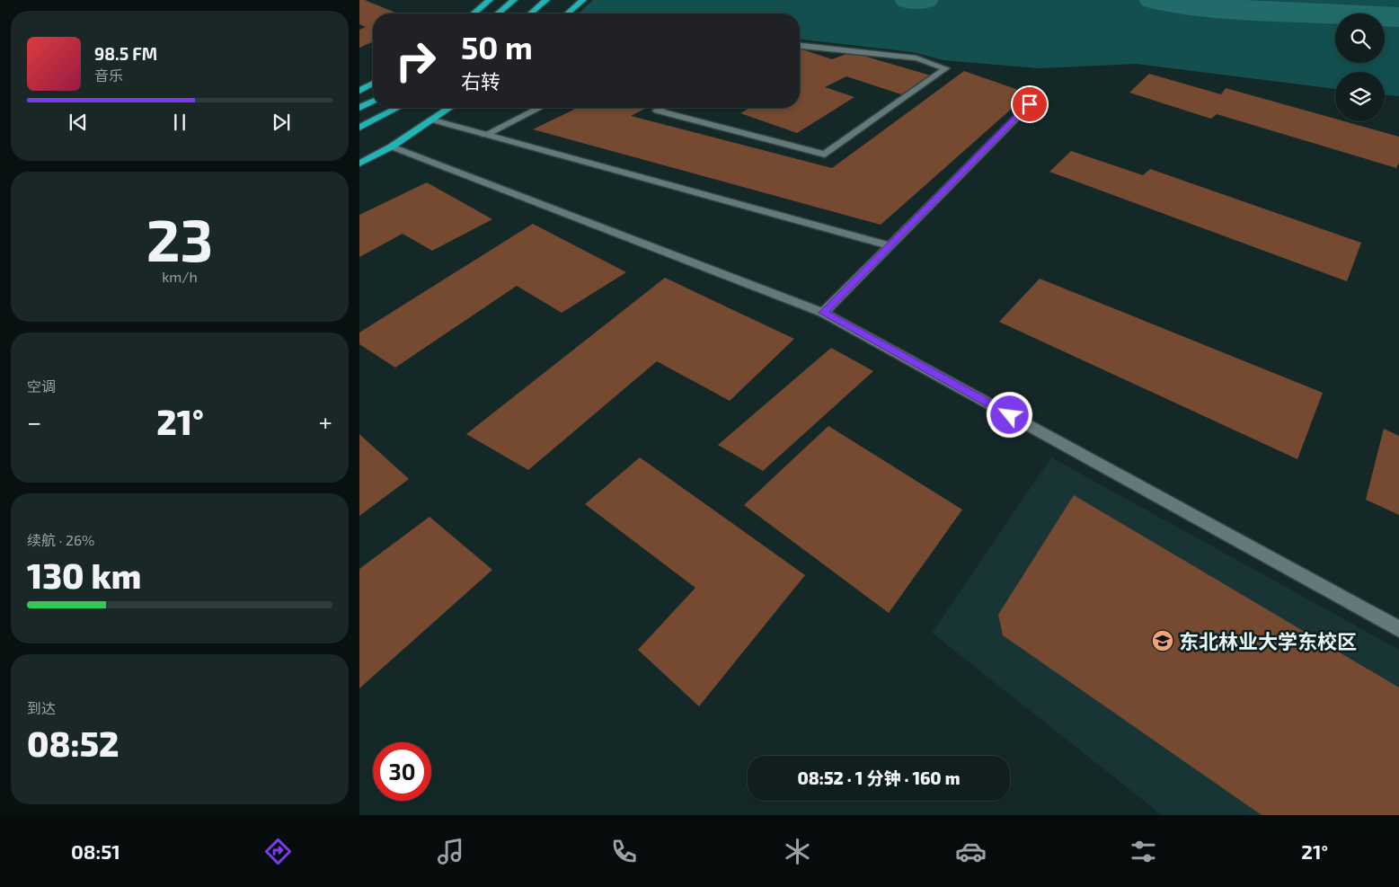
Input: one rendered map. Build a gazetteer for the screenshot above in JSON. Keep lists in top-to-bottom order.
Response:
{
  "places": {
    "school or university": ["东北林业大学东校区"]
  },
  "page": {
    "turn": ["50 m", "右转"],
    "song": ["98.5 FM", "音乐"],
    "tile": [
      ["23", "km/h"],
      "空调",
      ["续航 · 26%", "130 km"],
      ["到达", "08:52"]
    ],
    "heat": ["−", "21°", "+"],
    "limit": "30",
    "trip": "08:52 · 1 分钟 · 160 m",
    "tabs": ["08:51", "21°"]
  }
}
